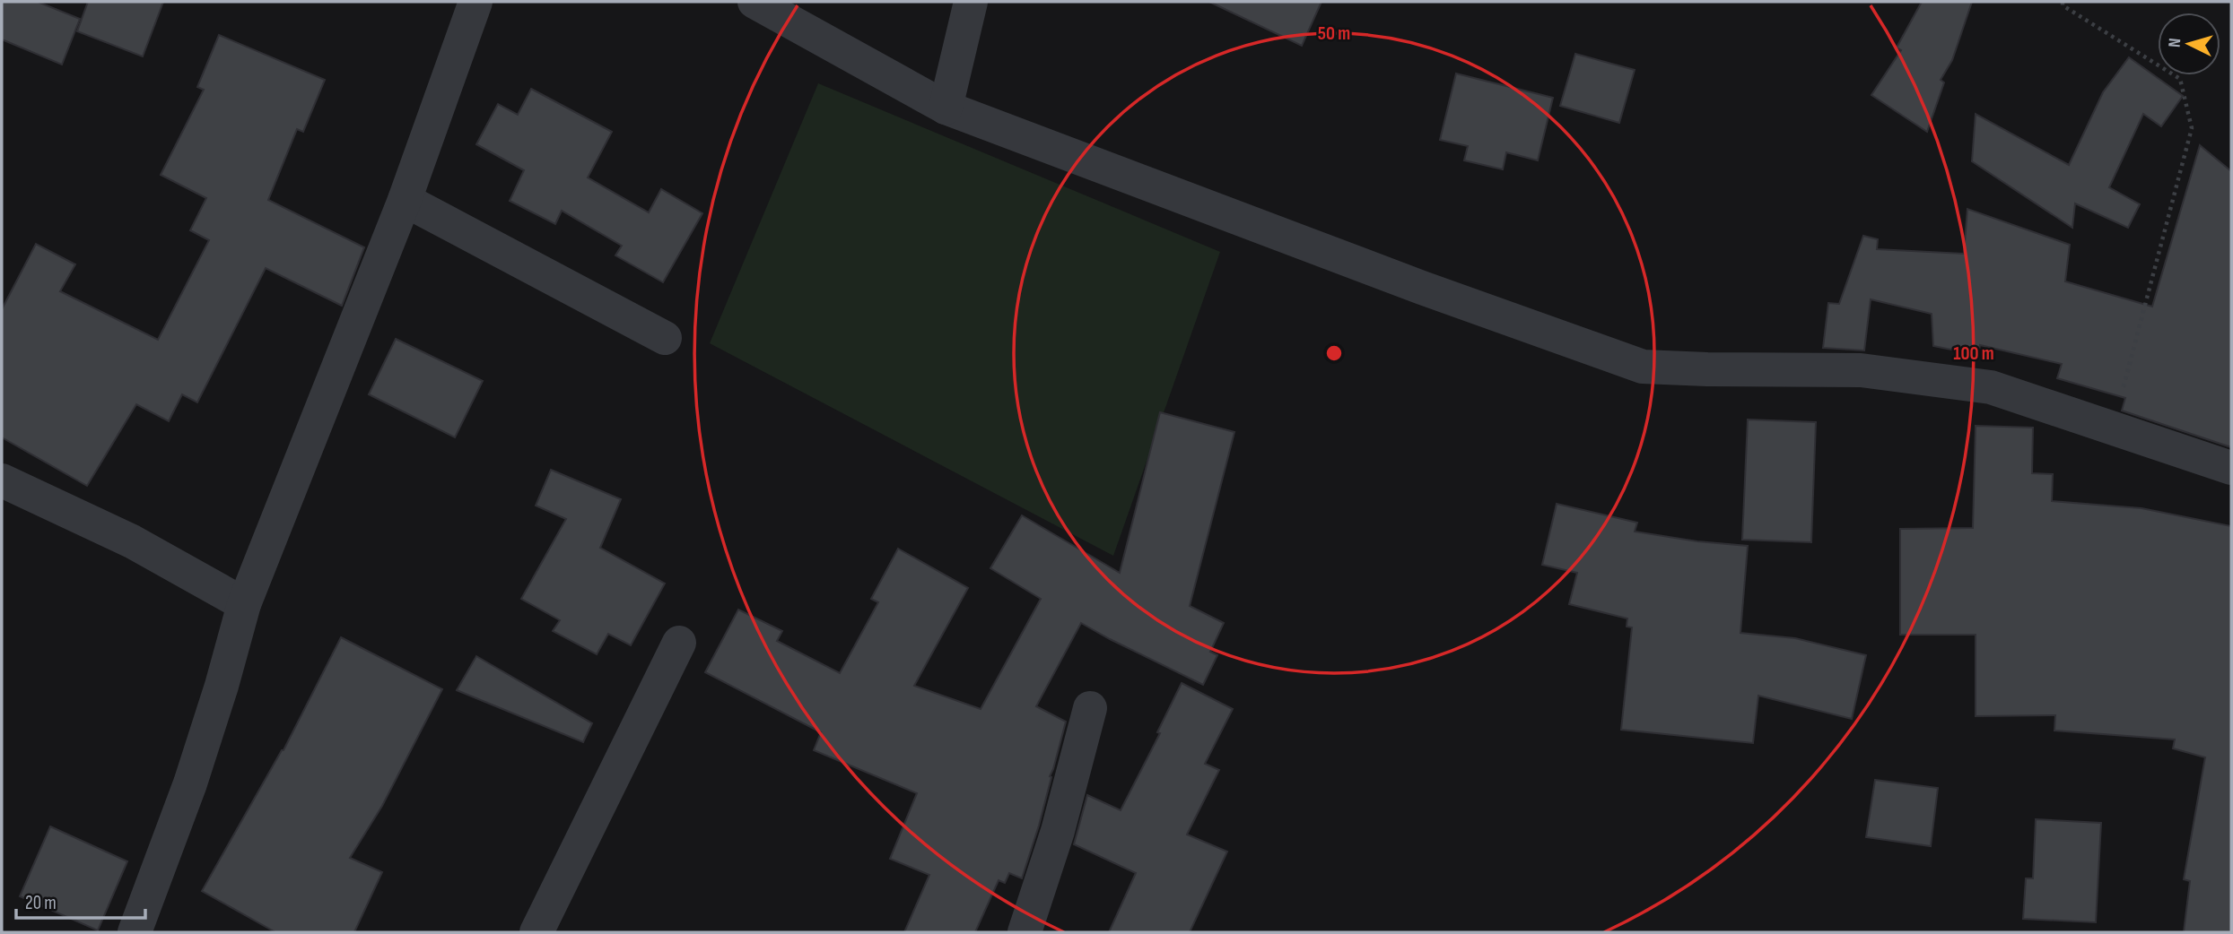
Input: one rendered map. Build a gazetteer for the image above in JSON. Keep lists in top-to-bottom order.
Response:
{
  "scale_bar": "20 m",
  "north": "left",
  "rings": ["50 m", "100 m"]
}
